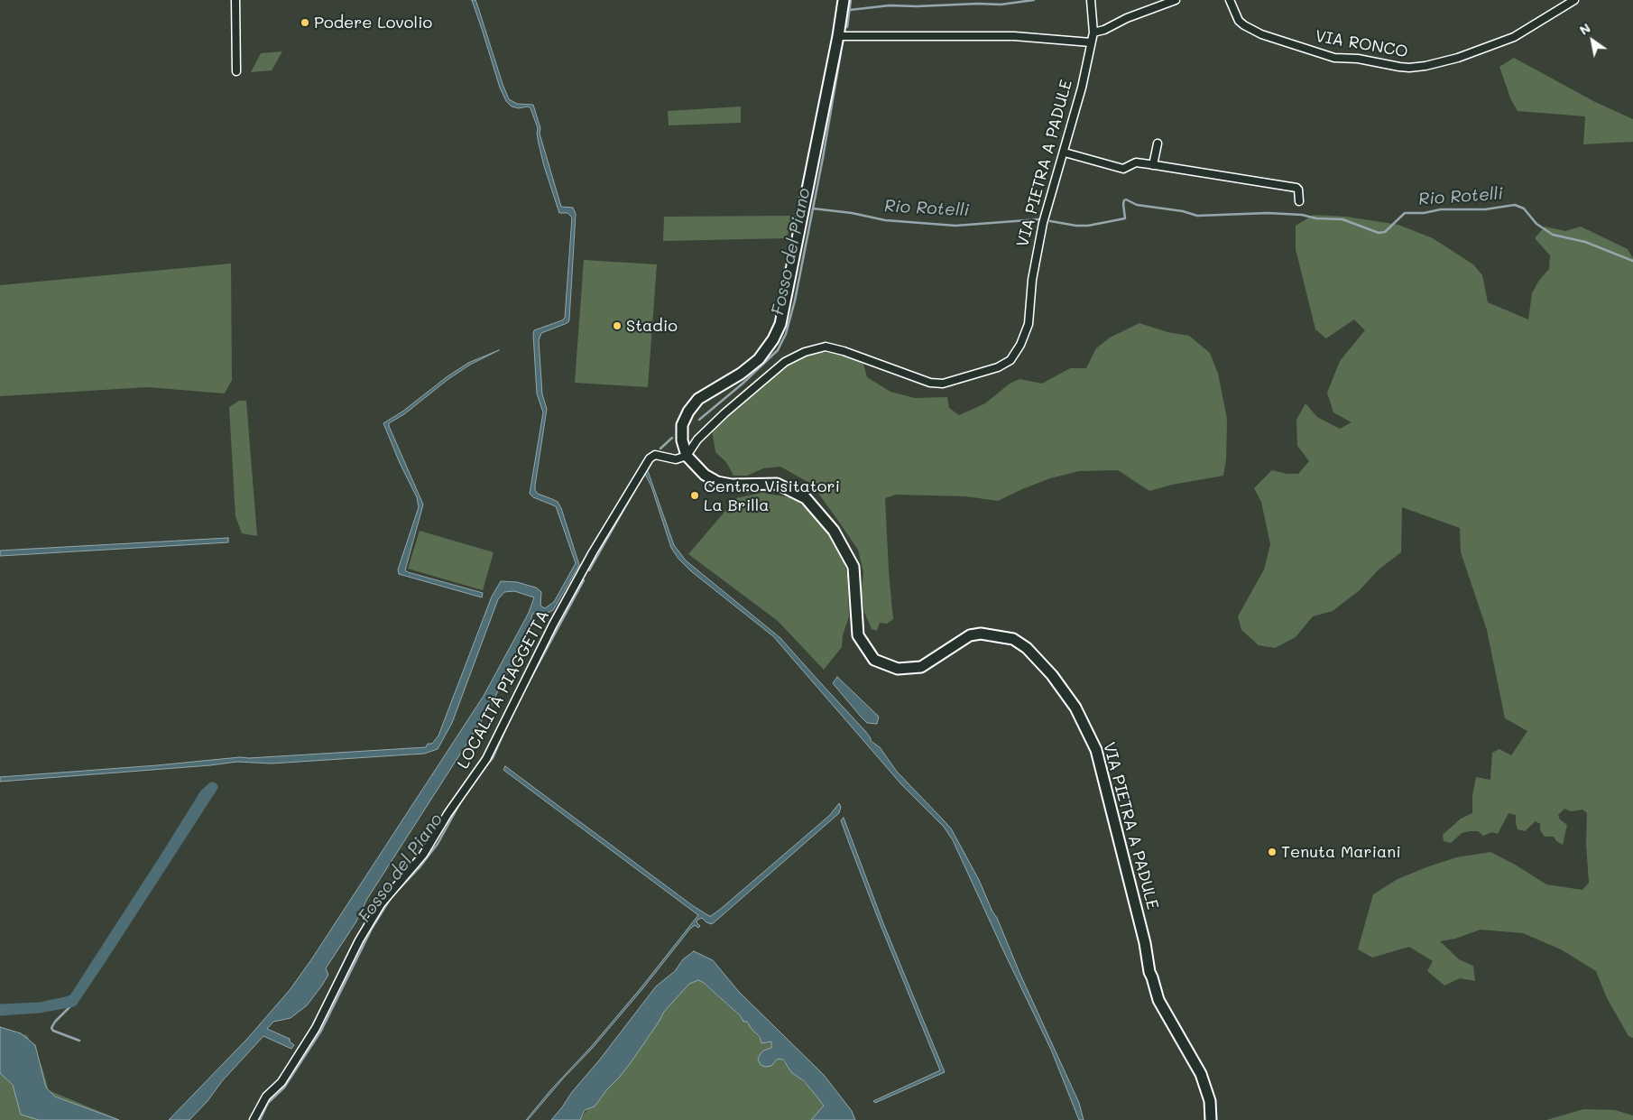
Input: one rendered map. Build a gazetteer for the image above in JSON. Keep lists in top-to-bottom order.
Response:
{
  "streets": {
    "street": ["VIA RONCO", "VIA PIETRA A PADULE", "LOCALITÀ PIAGGETTA"]
  },
  "crossings": [
    ["VIA PIETRA A PADULE", "LOCALITÀ PIAGGETTA"]
  ],
  "water": ["Rio Rotelli", "Fosso del Piano"],
  "places": [
    "Podere Lovolio",
    "Stadio",
    "Centro Visitatori La Brilla",
    "Tenuta Mariani"
  ],
  "north": "top left"
}
